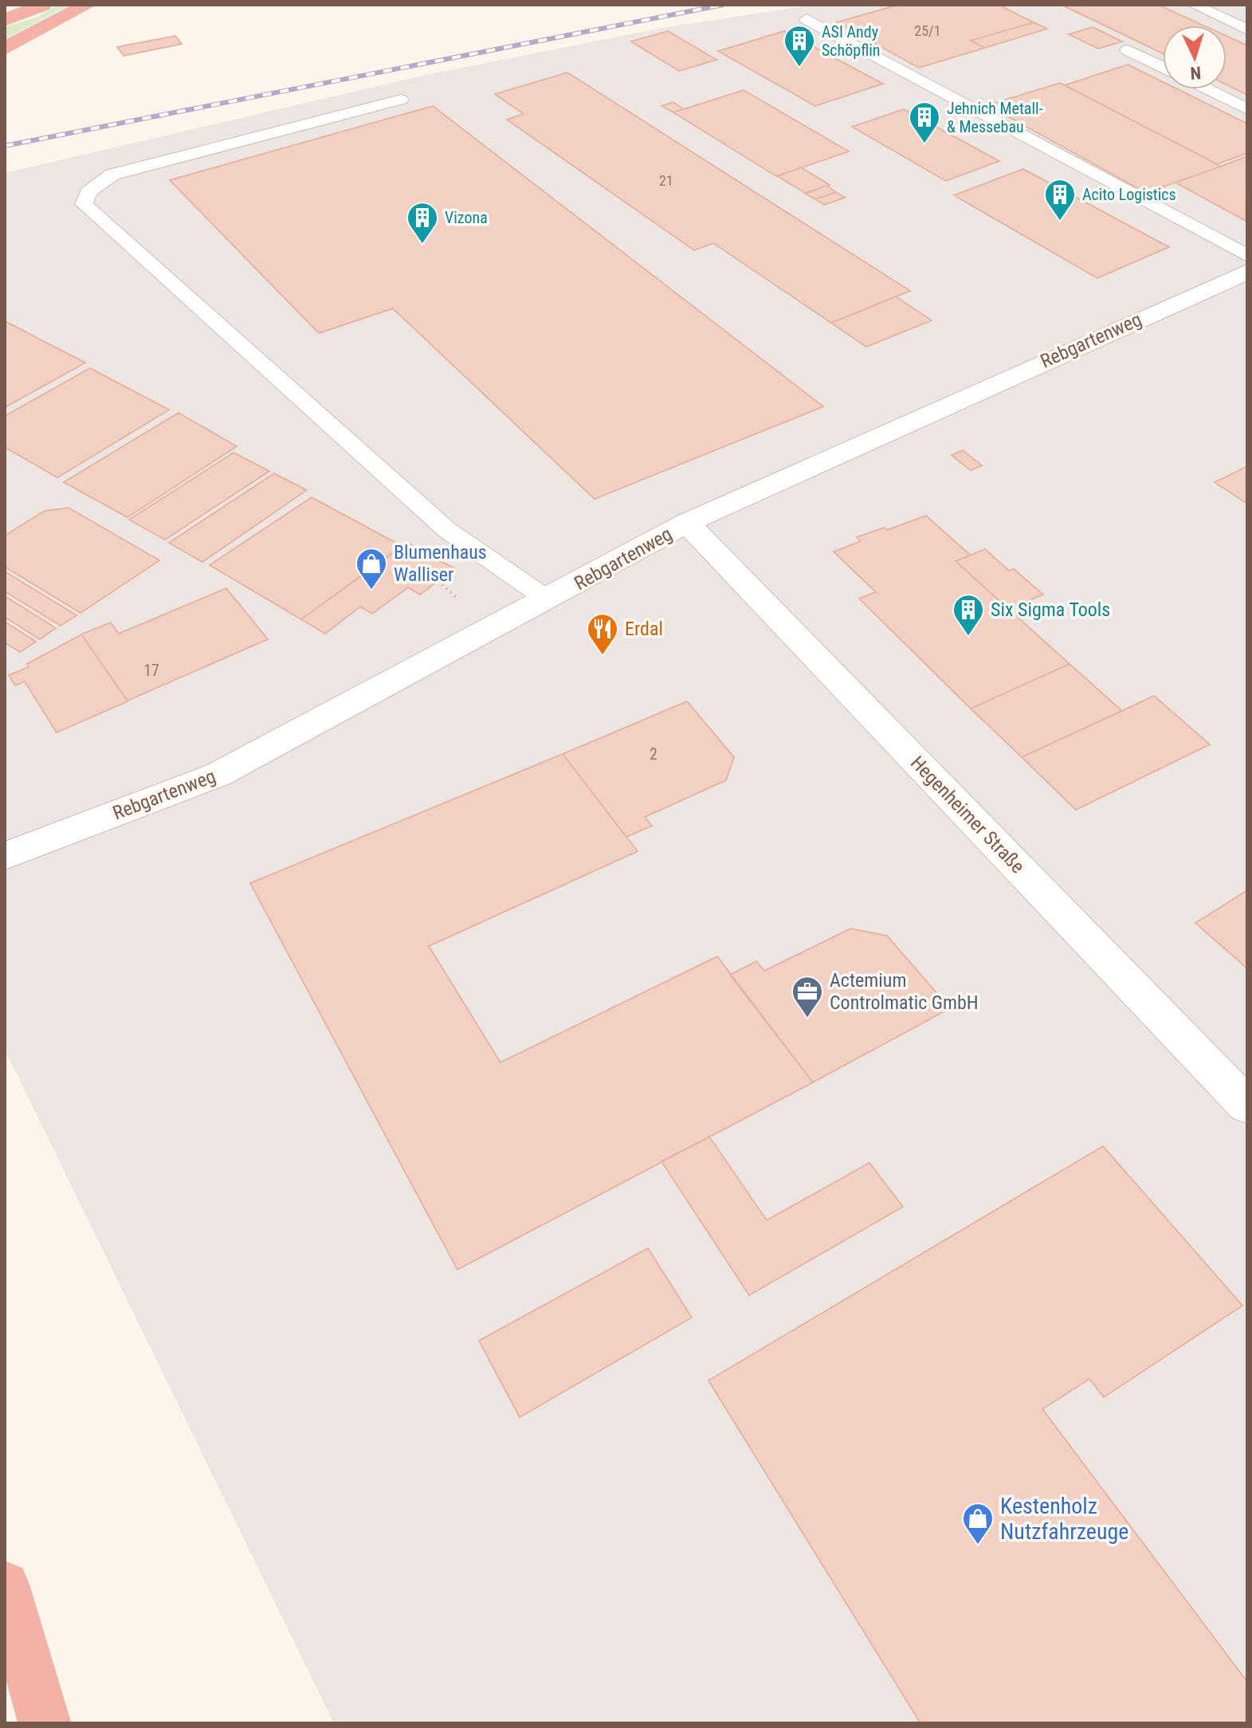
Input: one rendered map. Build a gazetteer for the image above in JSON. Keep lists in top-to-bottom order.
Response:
{
  "streets": {
    "street": ["Rebgartenweg", "Hegenheimer Straße"]
  },
  "crossings": [
    ["Rebgartenweg", "Hegenheimer Straße"]
  ],
  "places": {
    "building": [
      "ASI Andy Schöpflin",
      "Jehnich Metall- & Messebau",
      "Acito Logistics",
      "Vizona",
      "Six Sigma Tools"
    ],
    "shop": ["Blumenhaus Walliser", "Kestenholz Nutzfahrzeuge"],
    "restaurant": ["Erdal"],
    "office": ["Actemium Controlmatic GmbH"]
  },
  "house_numbers": [
    "25/1",
    "21",
    "17",
    "2"
  ],
  "north": "bottom"
}
